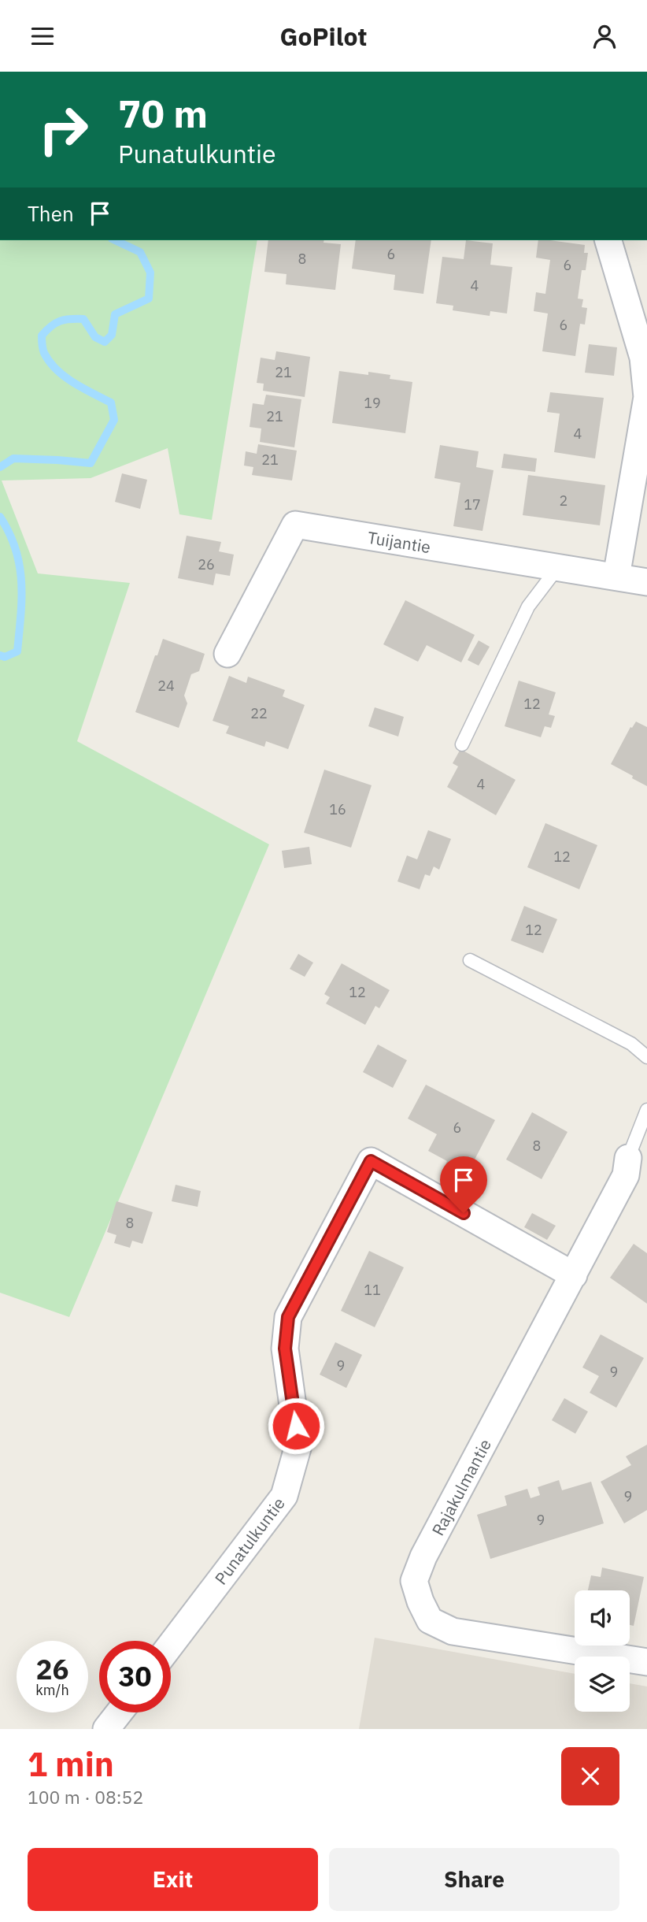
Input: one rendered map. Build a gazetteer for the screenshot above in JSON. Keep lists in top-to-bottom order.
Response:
{
  "streets": {
    "street": ["Tuijantie", "Rajakulmantie", "Punatulkuntie"]
  },
  "crossings": [
    ["Rajakulmantie", "Punatulkuntie"]
  ],
  "house_numbers": [
    "6",
    "8",
    "6",
    "4",
    "6",
    "21",
    "19",
    "21",
    "4",
    "21",
    "2",
    "17",
    "26",
    "24",
    "12",
    "22",
    "4",
    "16",
    "12",
    "12",
    "12",
    "6",
    "8",
    "8",
    "11",
    "9",
    "9",
    "9",
    "9"
  ],
  "page": {
    "header": "GoPilot",
    "turn": ["70 m", "Punatulkuntie"],
    "then": "Then",
    "speed": "26 km/h",
    "limit": "30",
    "heading": ["1 min", "100 m · 08:52"],
    "buttons": ["Exit", "Share"]
  }
}
